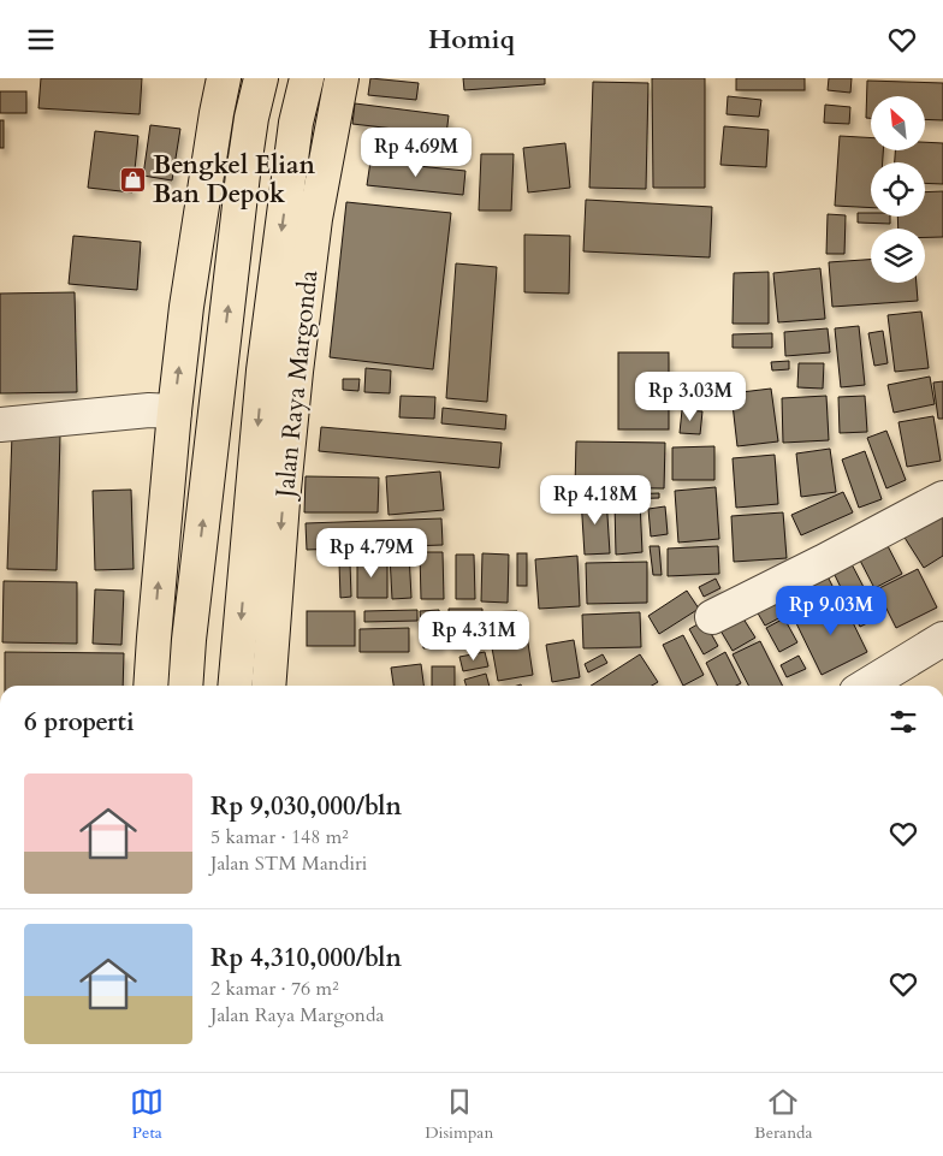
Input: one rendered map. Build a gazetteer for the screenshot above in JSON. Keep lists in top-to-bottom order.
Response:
{
  "streets": {
    "highway": ["Jalan Raya Margonda"]
  },
  "places": {
    "shop": ["Bengkel Elian Ban Depok"]
  },
  "north": "top left",
  "page": {
    "header": "Homiq",
    "price": [
      "Rp 4.69M",
      "Rp 3.03M",
      "Rp 4.18M",
      "Rp 4.79M",
      "Rp 9.03M",
      "Rp 4.31M"
    ],
    "heading": "6 properti",
    "list": [
      {
        "name": "Rp 9,030,000/bln",
        "note": "5 kamar · 148 m² · Jalan STM Mandiri"
      },
      {
        "name": "Rp 4,310,000/bln",
        "note": "2 kamar · 76 m² · Jalan Raya Margonda"
      }
    ],
    "tabs": ["Peta", "Disimpan", "Beranda"]
  }
}
